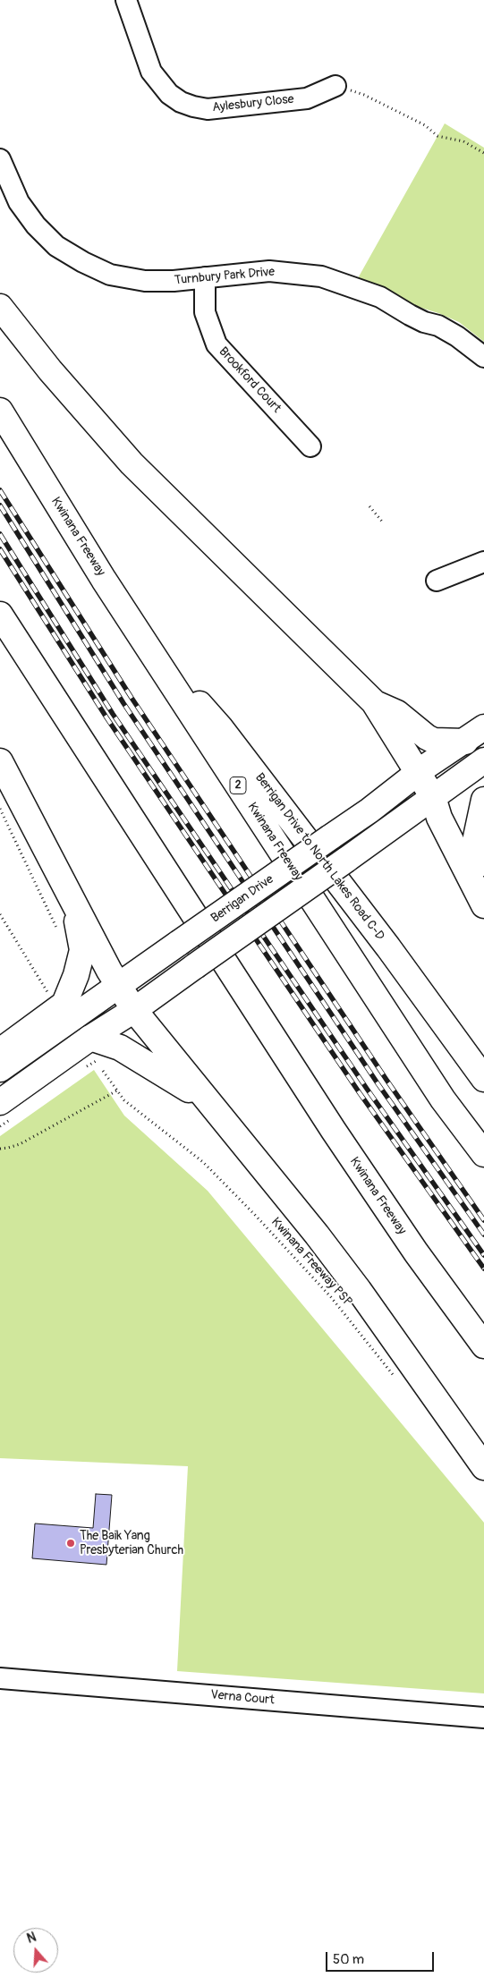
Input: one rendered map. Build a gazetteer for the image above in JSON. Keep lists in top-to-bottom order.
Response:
{
  "streets": {
    "main road": [
      "Kwinana Freeway",
      "2",
      "Berrigan Drive to North Lakes Road C-D",
      "Berrigan Drive"
    ],
    "street": [
      "Aylesbury Close",
      "Turnbury Park Drive",
      "Brookford Court",
      "Verna Court"
    ],
    "path": ["Kwinana Freeway PSP"]
  },
  "crossings": [
    ["Turnbury Park Drive", "Brookford Court"],
    ["Kwinana Freeway", "Berrigan Drive to North Lakes Road C-D"]
  ],
  "places": ["The Baik Yang Presbyterian Church"],
  "scale_bar": "50 m",
  "north": "top"
}
